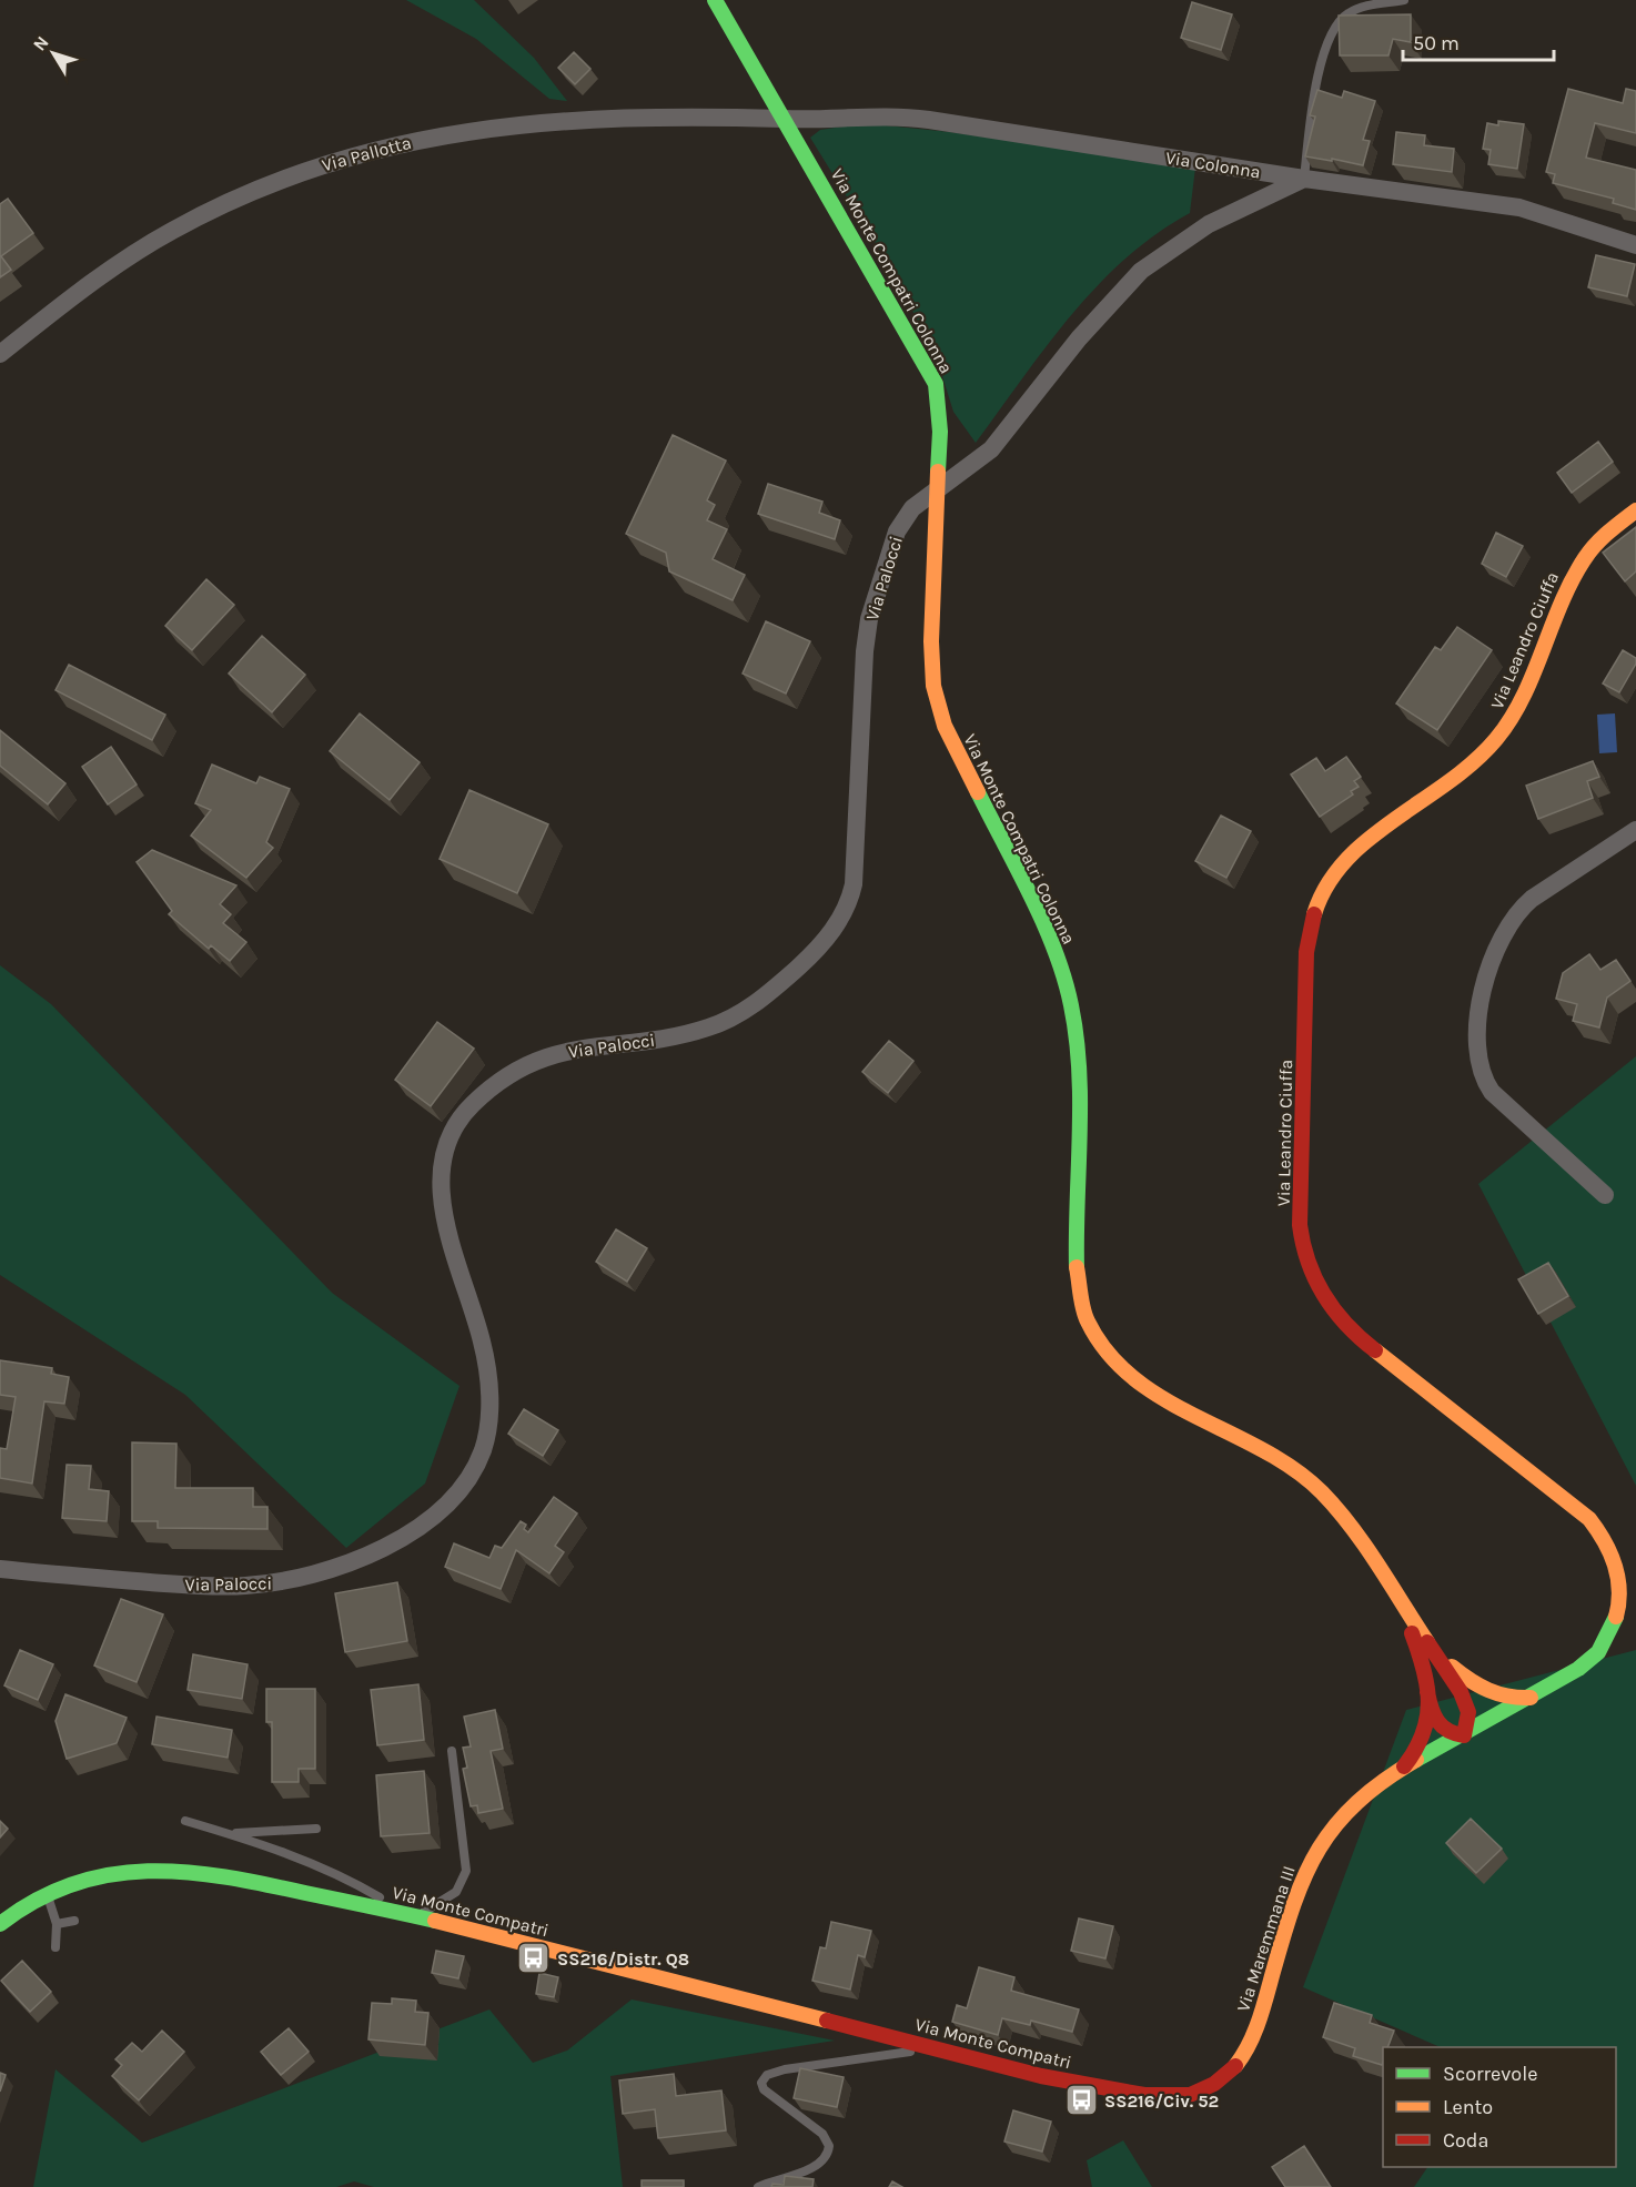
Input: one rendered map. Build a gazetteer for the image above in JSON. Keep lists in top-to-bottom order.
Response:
{
  "streets": {
    "main road": [
      "Via Monte Compatri Colonna",
      "Via Leandro Ciuffa",
      "Via Monte Compatri",
      "Via Maremmana III"
    ],
    "street": ["Via Pallotta", "Via Colonna", "Via Palocci"]
  },
  "crossings": [
    ["Via Pallotta", "Via Colonna"],
    ["Via Pallotta", "Via Monte Compatri Colonna"],
    ["Via Colonna", "Via Monte Compatri Colonna"],
    ["Via Colonna", "Via Palocci"],
    ["Via Monte Compatri Colonna", "Via Palocci"],
    ["Via Monte Compatri Colonna", "Via Leandro Ciuffa"],
    ["Via Monte Compatri Colonna", "Via Maremmana III"],
    ["Via Leandro Ciuffa", "Via Maremmana III"],
    ["Via Monte Compatri", "Via Maremmana III"]
  ],
  "places": {
    "bus stop": ["SS216/Distr. Q8", "SS216/Civ. 52"]
  },
  "legend": ["Scorrevole", "Lento", "Coda"],
  "scale_bar": "50 m",
  "north": "top left"
}
